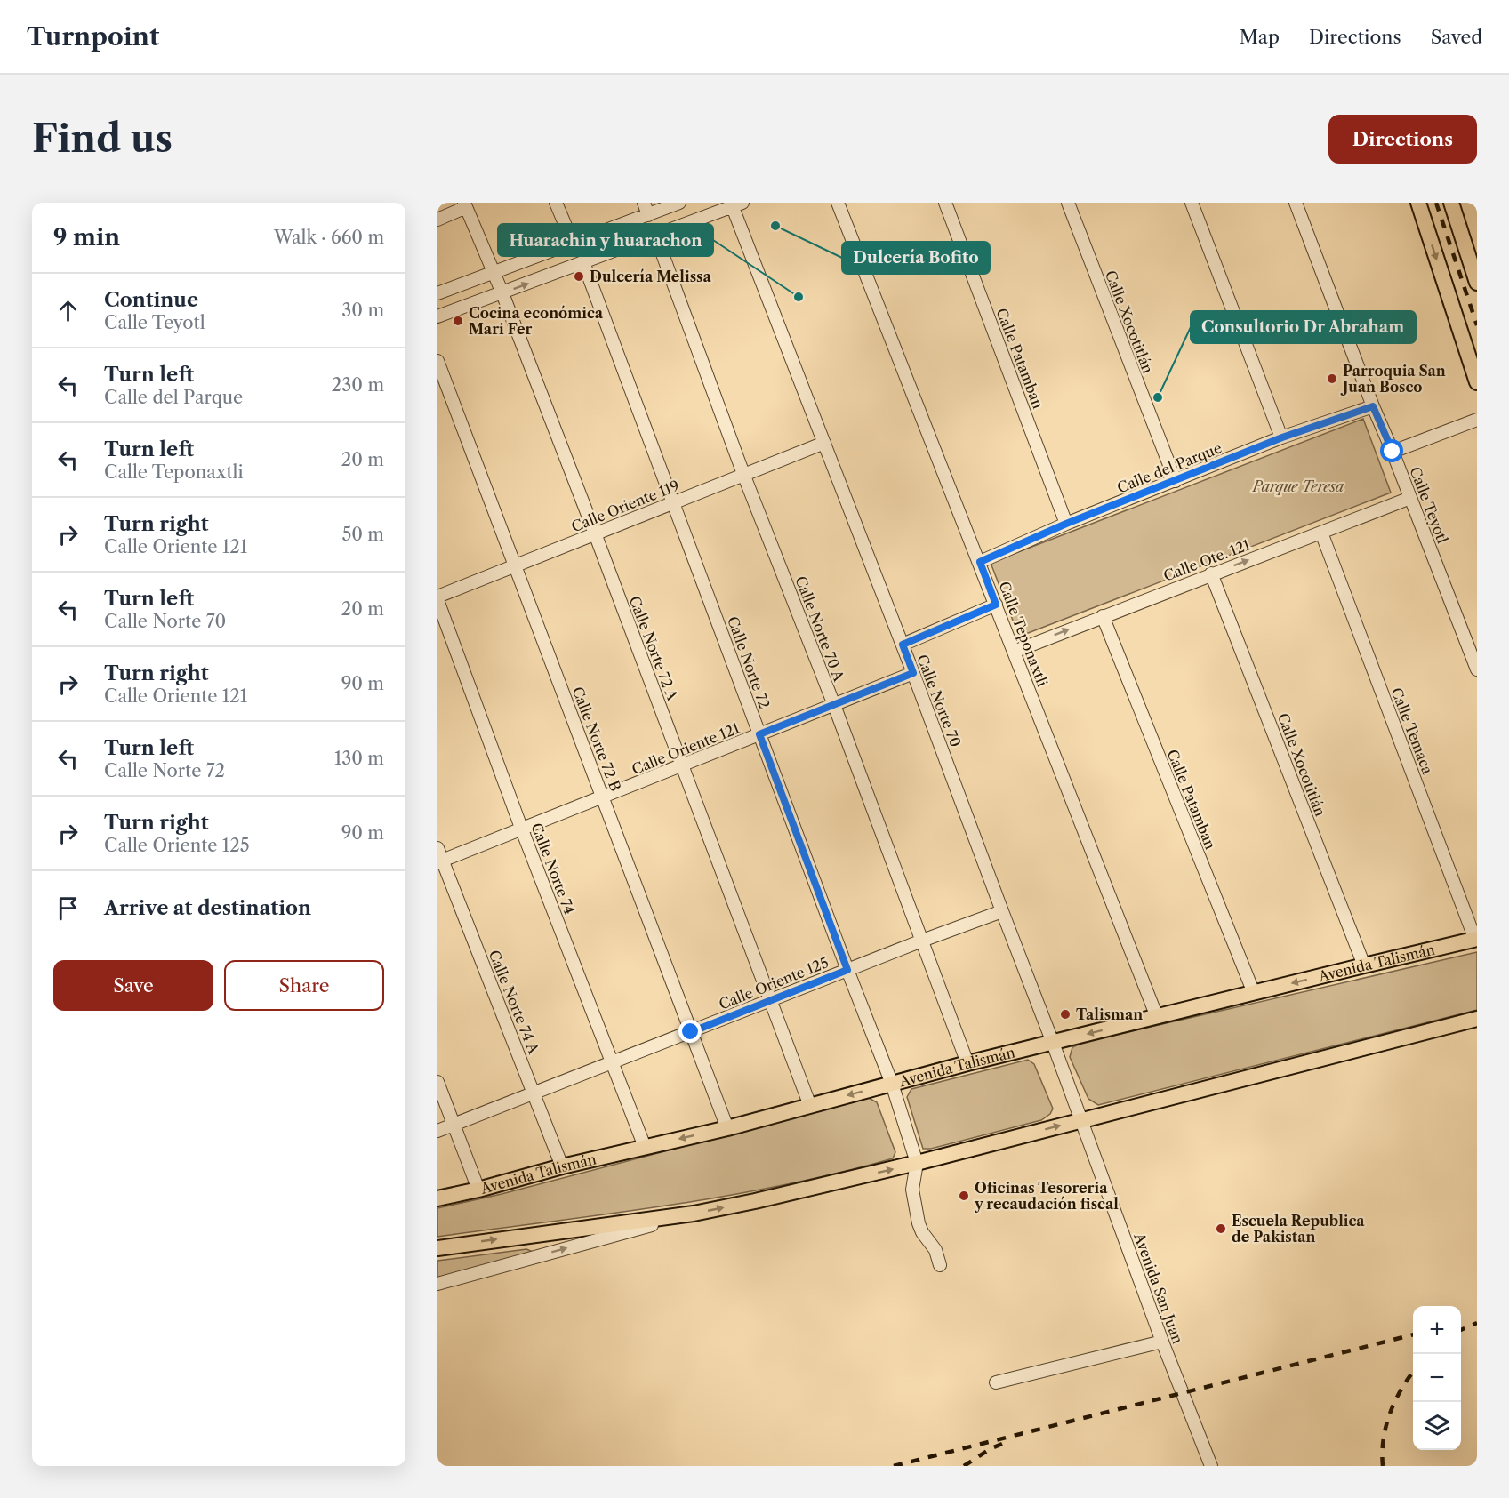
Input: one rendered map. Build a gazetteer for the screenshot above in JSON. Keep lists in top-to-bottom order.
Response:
{
  "streets": {
    "main road": ["Avenida Talismán"],
    "street": [
      "Calle Xocotitlán",
      "Calle Patamban",
      "Calle del Parque",
      "Calle Teyotl",
      "Calle Oriente 119",
      "Calle Ote. 121",
      "Calle Norte 70 A",
      "Calle Teponaxtli",
      "Calle Norte 72 A",
      "Calle Norte 72",
      "Calle Norte 70",
      "Calle Temaca",
      "Calle Norte 72 B",
      "Calle Oriente 121",
      "Calle Norte 74",
      "Calle Oriente 125",
      "Calle Norte 74 A",
      "Avenida San Juan"
    ]
  },
  "crossings": [
    ["Calle Xocotitlán", "Calle del Parque"],
    ["Calle Xocotitlán", "Calle Ote. 121"],
    ["Calle Xocotitlán", "Avenida Talismán"],
    ["Calle Patamban", "Calle del Parque"],
    ["Calle Patamban", "Calle Ote. 121"],
    ["Calle Patamban", "Avenida Talismán"],
    ["Calle del Parque", "Calle Teyotl"],
    ["Calle del Parque", "Calle Teponaxtli"],
    ["Calle Teyotl", "Calle Ote. 121"],
    ["Calle Oriente 119", "Calle Norte 70 A"],
    ["Calle Oriente 119", "Calle Norte 72 A"],
    ["Calle Oriente 119", "Calle Norte 72"],
    ["Calle Oriente 119", "Calle Norte 70"],
    ["Calle Oriente 119", "Calle Norte 72 B"],
    ["Calle Ote. 121", "Calle Teponaxtli"],
    ["Calle Ote. 121", "Calle Temaca"],
    ["Calle Norte 70 A", "Calle Oriente 121"],
    ["Calle Norte 70 A", "Avenida Talismán"],
    ["Calle Norte 70 A", "Calle Oriente 125"],
    ["Calle Teponaxtli", "Avenida Talismán"],
    ["Calle Norte 72 A", "Calle Oriente 121"],
    ["Calle Norte 72 A", "Avenida Talismán"],
    ["Calle Norte 72 A", "Calle Oriente 125"],
    ["Calle Norte 72", "Calle Oriente 121"],
    ["Calle Norte 72", "Avenida Talismán"],
    ["Calle Norte 72", "Calle Oriente 125"],
    ["Calle Norte 70", "Calle Oriente 121"],
    ["Calle Norte 70", "Avenida Talismán"],
    ["Calle Norte 70", "Calle Oriente 125"],
    ["Calle Norte 70", "Avenida San Juan"],
    ["Calle Temaca", "Avenida Talismán"],
    ["Calle Norte 72 B", "Calle Oriente 121"],
    ["Calle Norte 72 B", "Avenida Talismán"],
    ["Calle Norte 72 B", "Calle Oriente 125"],
    ["Calle Oriente 121", "Calle Norte 74"],
    ["Calle Oriente 121", "Calle Norte 74 A"],
    ["Calle Norte 74", "Avenida Talismán"],
    ["Calle Norte 74", "Calle Oriente 125"],
    ["Avenida Talismán", "Calle Norte 74 A"],
    ["Calle Oriente 125", "Calle Norte 74 A"]
  ],
  "one_way": ["Calle Ote. 121"],
  "parks": ["Parque Teresa"],
  "places": [
    "Dulcería Bofito",
    "Dulcería Melissa",
    "Huarachin y huarachon",
    "Cocina económica Mari Fer",
    "Parroquia San Juan Bosco",
    "Consultorio Dr Abraham",
    "Talisman",
    "Oficinas Tesoreria y recaudación fiscal",
    "Escuela Republica de Pakistan"
  ],
  "page": {
    "header": "Turnpoint",
    "nav": ["Map", "Directions", "Saved"],
    "buttons": [
      "Directions",
      ["Save", "Share"]
    ],
    "title": "Find us",
    "heading": ["9 min", "Walk · 660 m"],
    "list": [
      ["Continue", "Calle Teyotl", "30 m"],
      ["Turn left", "Calle del Parque", "230 m"],
      ["Turn left", "Calle Teponaxtli", "20 m"],
      ["Turn right", "Calle Oriente 121", "50 m"],
      ["Turn left", "Calle Norte 70", "20 m"],
      ["Turn right", "Calle Oriente 121", "90 m"],
      ["Turn left", "Calle Norte 72", "130 m"],
      ["Turn right", "Calle Oriente 125", "90 m"],
      "Arrive at destination"
    ],
    "map_buttons": ["+", "−"]
  }
}
